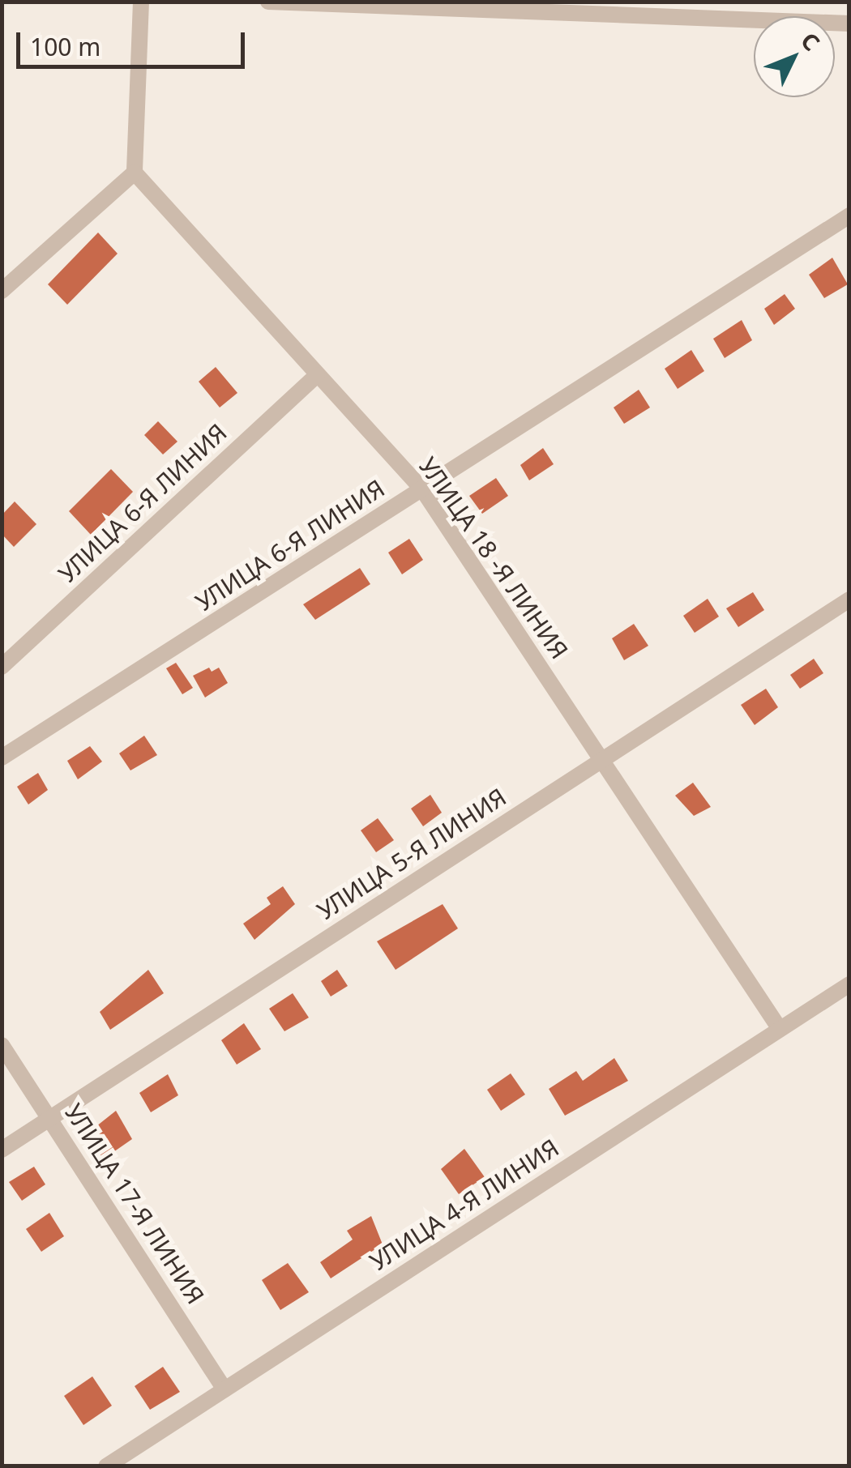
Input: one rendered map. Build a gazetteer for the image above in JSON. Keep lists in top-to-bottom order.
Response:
{
  "streets": {
    "street": [
      "УЛИЦА 6-Я ЛИНИЯ",
      "УЛИЦА 18 -Я ЛИНИЯ",
      "УЛИЦА 5-Я ЛИНИЯ",
      "УЛИЦА 17-Я ЛИНИЯ",
      "УЛИЦА 4-Я ЛИНИЯ"
    ]
  },
  "crossings": [
    ["УЛИЦА 6-Я ЛИНИЯ", "УЛИЦА 18 -Я ЛИНИЯ"],
    ["УЛИЦА 18 -Я ЛИНИЯ", "УЛИЦА 5-Я ЛИНИЯ"],
    ["УЛИЦА 18 -Я ЛИНИЯ", "УЛИЦА 4-Я ЛИНИЯ"],
    ["УЛИЦА 5-Я ЛИНИЯ", "УЛИЦА 17-Я ЛИНИЯ"],
    ["УЛИЦА 17-Я ЛИНИЯ", "УЛИЦА 4-Я ЛИНИЯ"]
  ],
  "scale_bar": "100 m",
  "north": "top right"
}
